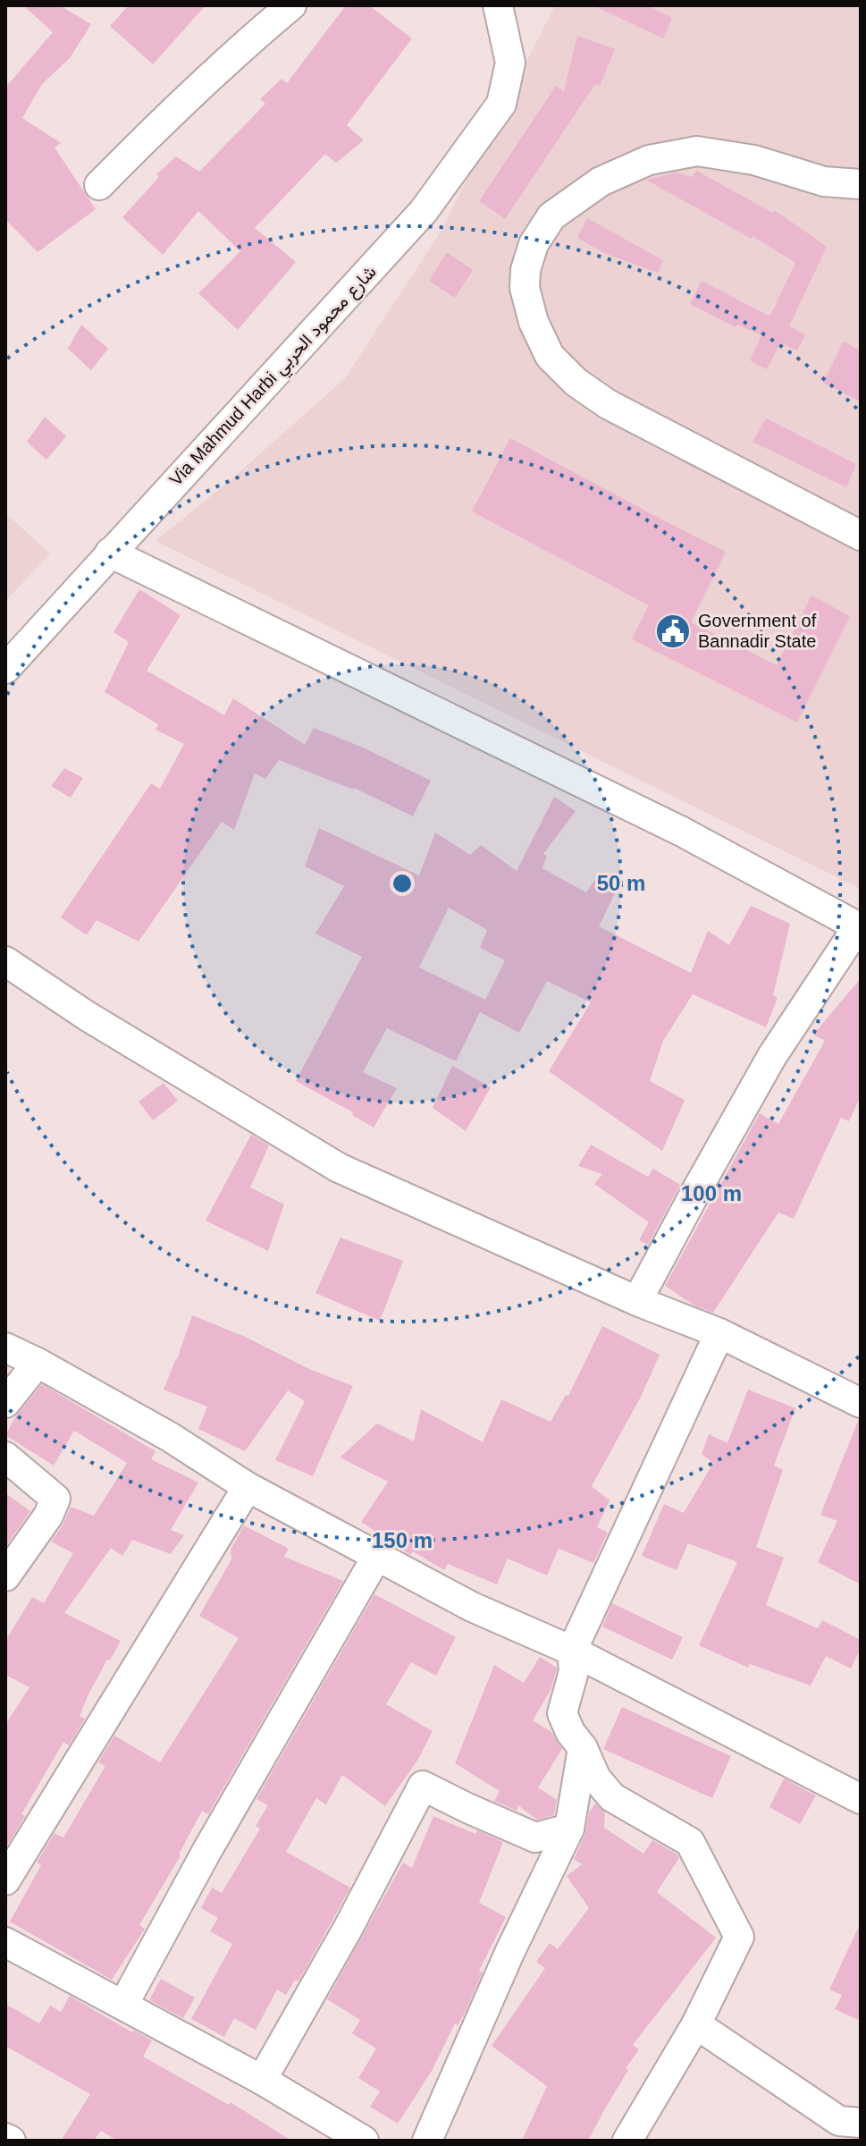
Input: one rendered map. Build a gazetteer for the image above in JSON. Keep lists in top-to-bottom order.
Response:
{
  "streets": {
    "street": ["Via Mahmud Harbi شارع محمود الحربي"]
  },
  "places": {
    "public building": ["Government of Bannadir State"]
  },
  "rings": ["50 m", "100 m", "150 m"]
}
